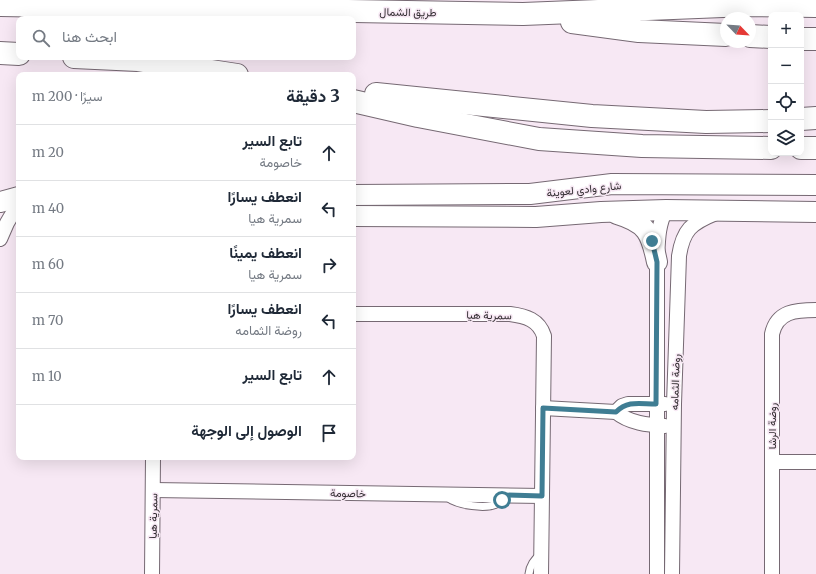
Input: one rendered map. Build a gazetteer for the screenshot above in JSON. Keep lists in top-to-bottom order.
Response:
{
  "streets": {
    "highway": ["طريق الشمال"],
    "main road": ["شارع وادي لعوينة"],
    "street": [
      "سمرية هيا",
      "روضة الثمامه",
      "روضة الرشا",
      "خاصومة"
    ]
  },
  "crossings": [
    ["سمرية هيا", "خاصومة"]
  ],
  "north": "bottom right",
  "page": {
    "map_buttons": ["+", "−"],
    "search": "ابحث هنا",
    "heading": ["3 دقيقة", "سيرًا · 200 m"],
    "list": [
      ["تابع السير", "خاصومة", "20 m"],
      ["انعطف يسارًا", "سمرية هيا", "40 m"],
      ["انعطف يمينًا", "سمرية هيا", "60 m"],
      ["انعطف يسارًا", "روضة الثمامه", "70 m"],
      ["تابع السير", "10 m"],
      "الوصول إلى الوجهة"
    ]
  }
}
